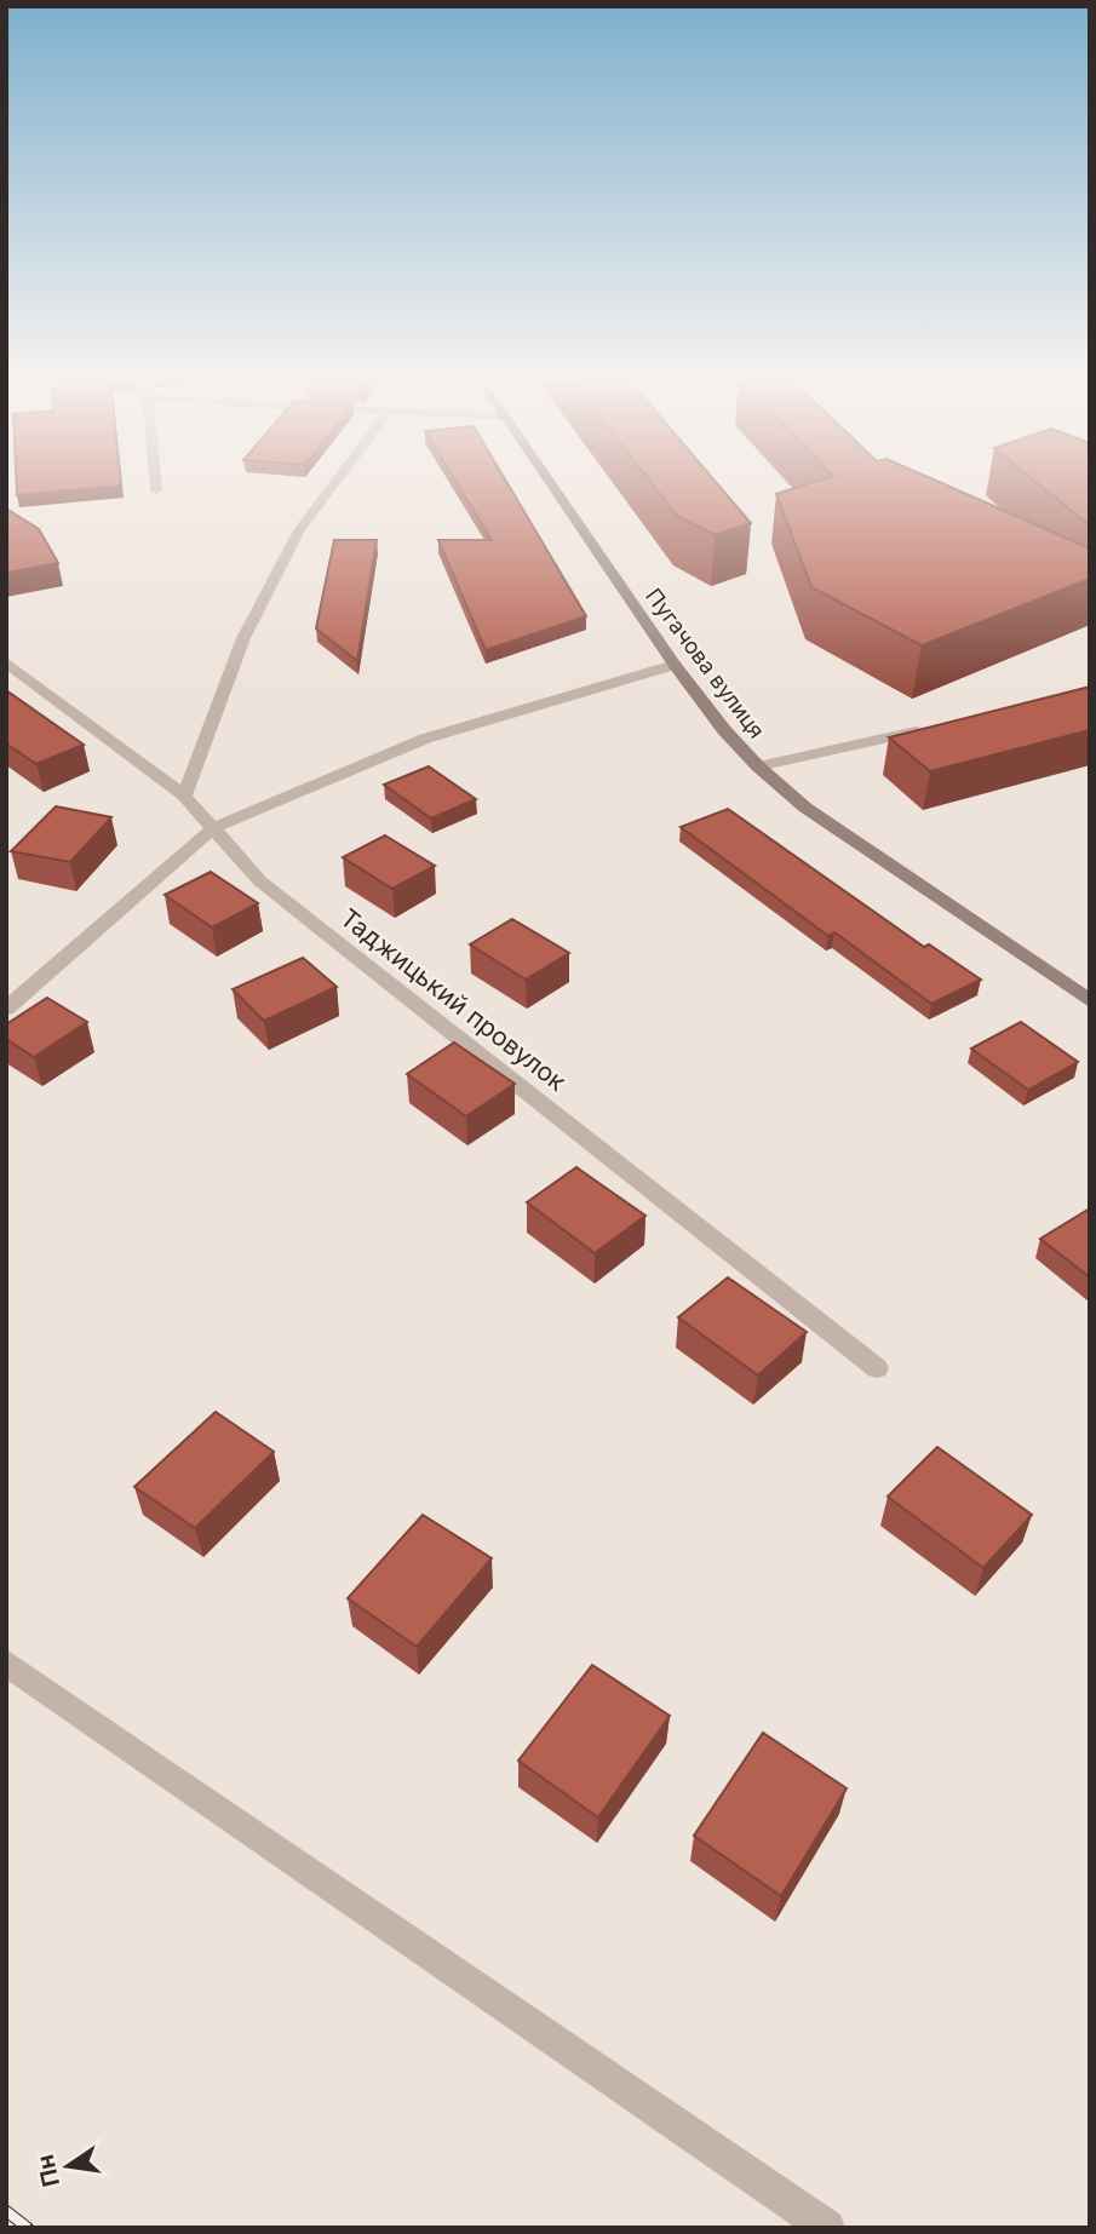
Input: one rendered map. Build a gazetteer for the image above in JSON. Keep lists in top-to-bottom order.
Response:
{
  "streets": {
    "street": ["Пугачова вулиця", "Таджицький провулок"]
  },
  "north": "left"
}
